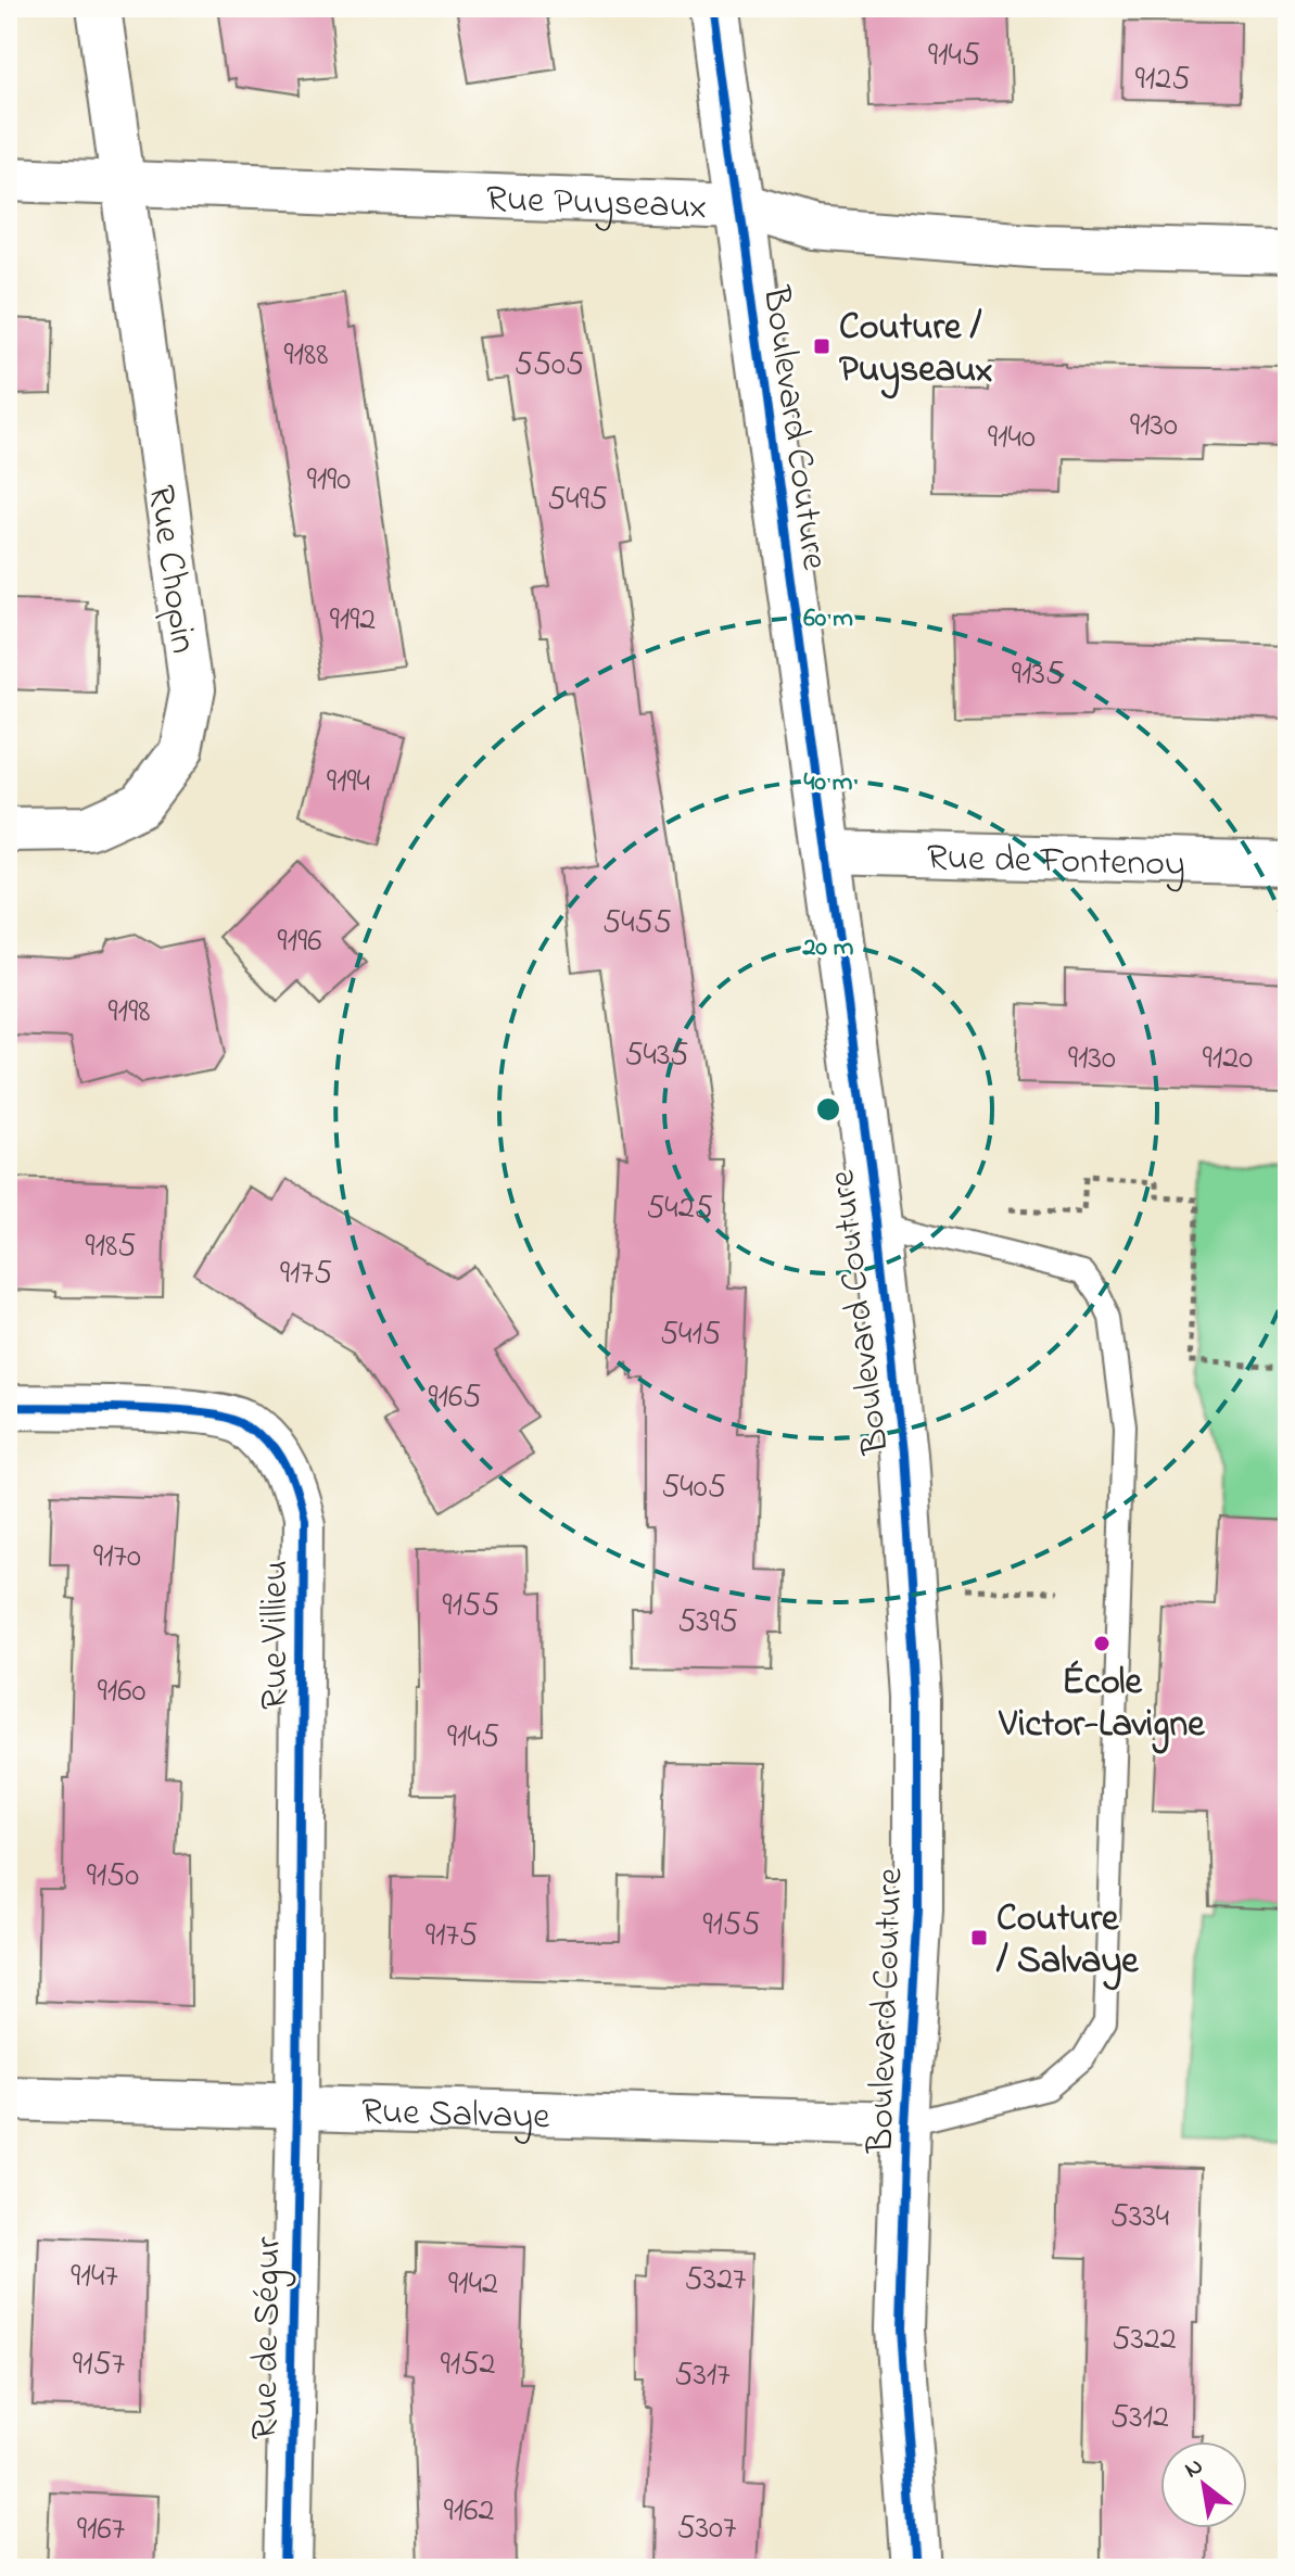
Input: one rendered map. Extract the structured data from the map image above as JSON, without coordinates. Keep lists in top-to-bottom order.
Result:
{
  "streets": {
    "street": [
      "Rue Puyseaux",
      "Boulevard Couture",
      "Rue Chopin",
      "Rue de Fontenoy",
      "Rue Villieu",
      "Rue Salvaye",
      "Rue de Ségur"
    ]
  },
  "crossings": [
    ["Rue Puyseaux", "Boulevard Couture"],
    ["Rue Puyseaux", "Rue Chopin"],
    ["Boulevard Couture", "Rue de Fontenoy"],
    ["Boulevard Couture", "Rue Salvaye"],
    ["Rue Villieu", "Rue Salvaye"],
    ["Rue Villieu", "Rue de Ségur"],
    ["Rue Salvaye", "Rue de Ségur"]
  ],
  "places": {
    "transit": ["Couture / Puyseaux", "Couture / Salvaye"],
    "other": ["École Victor-Lavigne"]
  },
  "house_numbers": [
    "9145",
    "9125",
    "9188",
    "5505",
    "9130",
    "9140",
    "9190",
    "5495",
    "9192",
    "9135",
    "9194",
    "5455",
    "9196",
    "9198",
    "5435",
    "9130",
    "9120",
    "5425",
    "9185",
    "9175",
    "5415",
    "9165",
    "5405",
    "9170",
    "9155",
    "5395",
    "9160",
    "9145",
    "9150",
    "9155",
    "9175",
    "5334",
    "9147",
    "5327",
    "9142",
    "5322",
    "9157",
    "9152",
    "5317",
    "5312",
    "9162",
    "5307",
    "9167"
  ],
  "north": "top left",
  "rings": ["60 m", "40 m", "20 m"]
}
